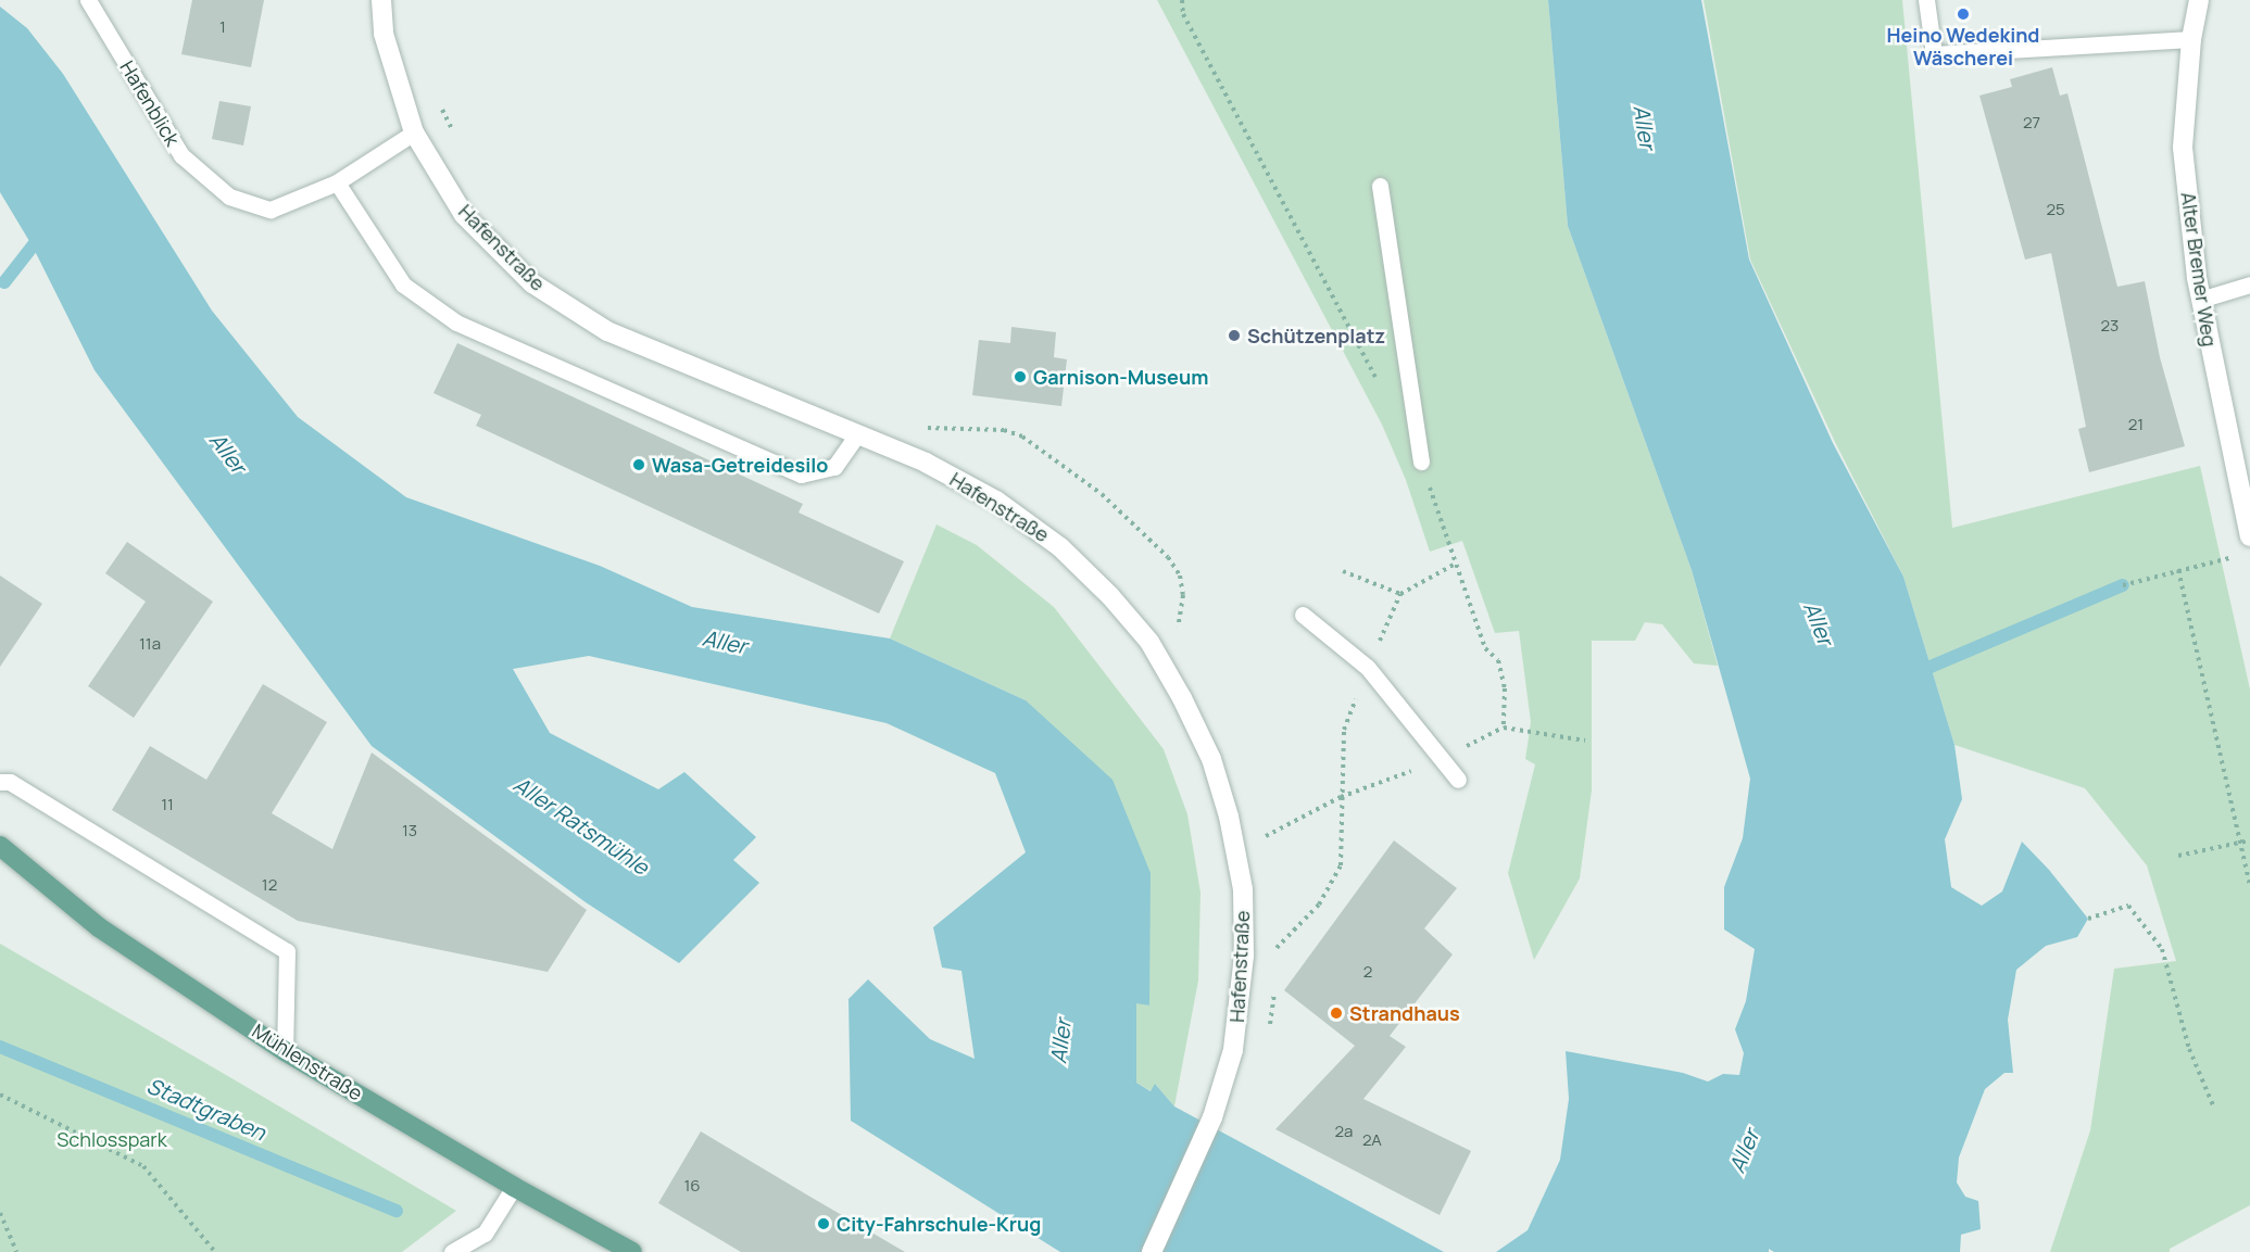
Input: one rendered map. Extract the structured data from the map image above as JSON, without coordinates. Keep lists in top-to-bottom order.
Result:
{
  "streets": {
    "main road": ["Mühlenstraße"],
    "street": ["Hafenstraße", "Alter Bremer Weg"],
    "lane": ["Hafenblick"]
  },
  "crossings": [
    ["Hafenblick", "Hafenstraße"]
  ],
  "water": ["Aller", "Aller Ratsmühle", "Stadtgraben"],
  "parks": ["Schlosspark"],
  "places": [
    "Heino Wedekind Wäscherei",
    "Schützenplatz",
    "Garnison-Museum",
    "Wasa-Getreidesilo",
    "Strandhaus",
    "City-Fahrschule-Krug"
  ],
  "house_numbers": [
    "1",
    "27",
    "25",
    "23",
    "21",
    "11a",
    "11",
    "13",
    "12",
    "2",
    "2a",
    "2A",
    "16"
  ]
}
